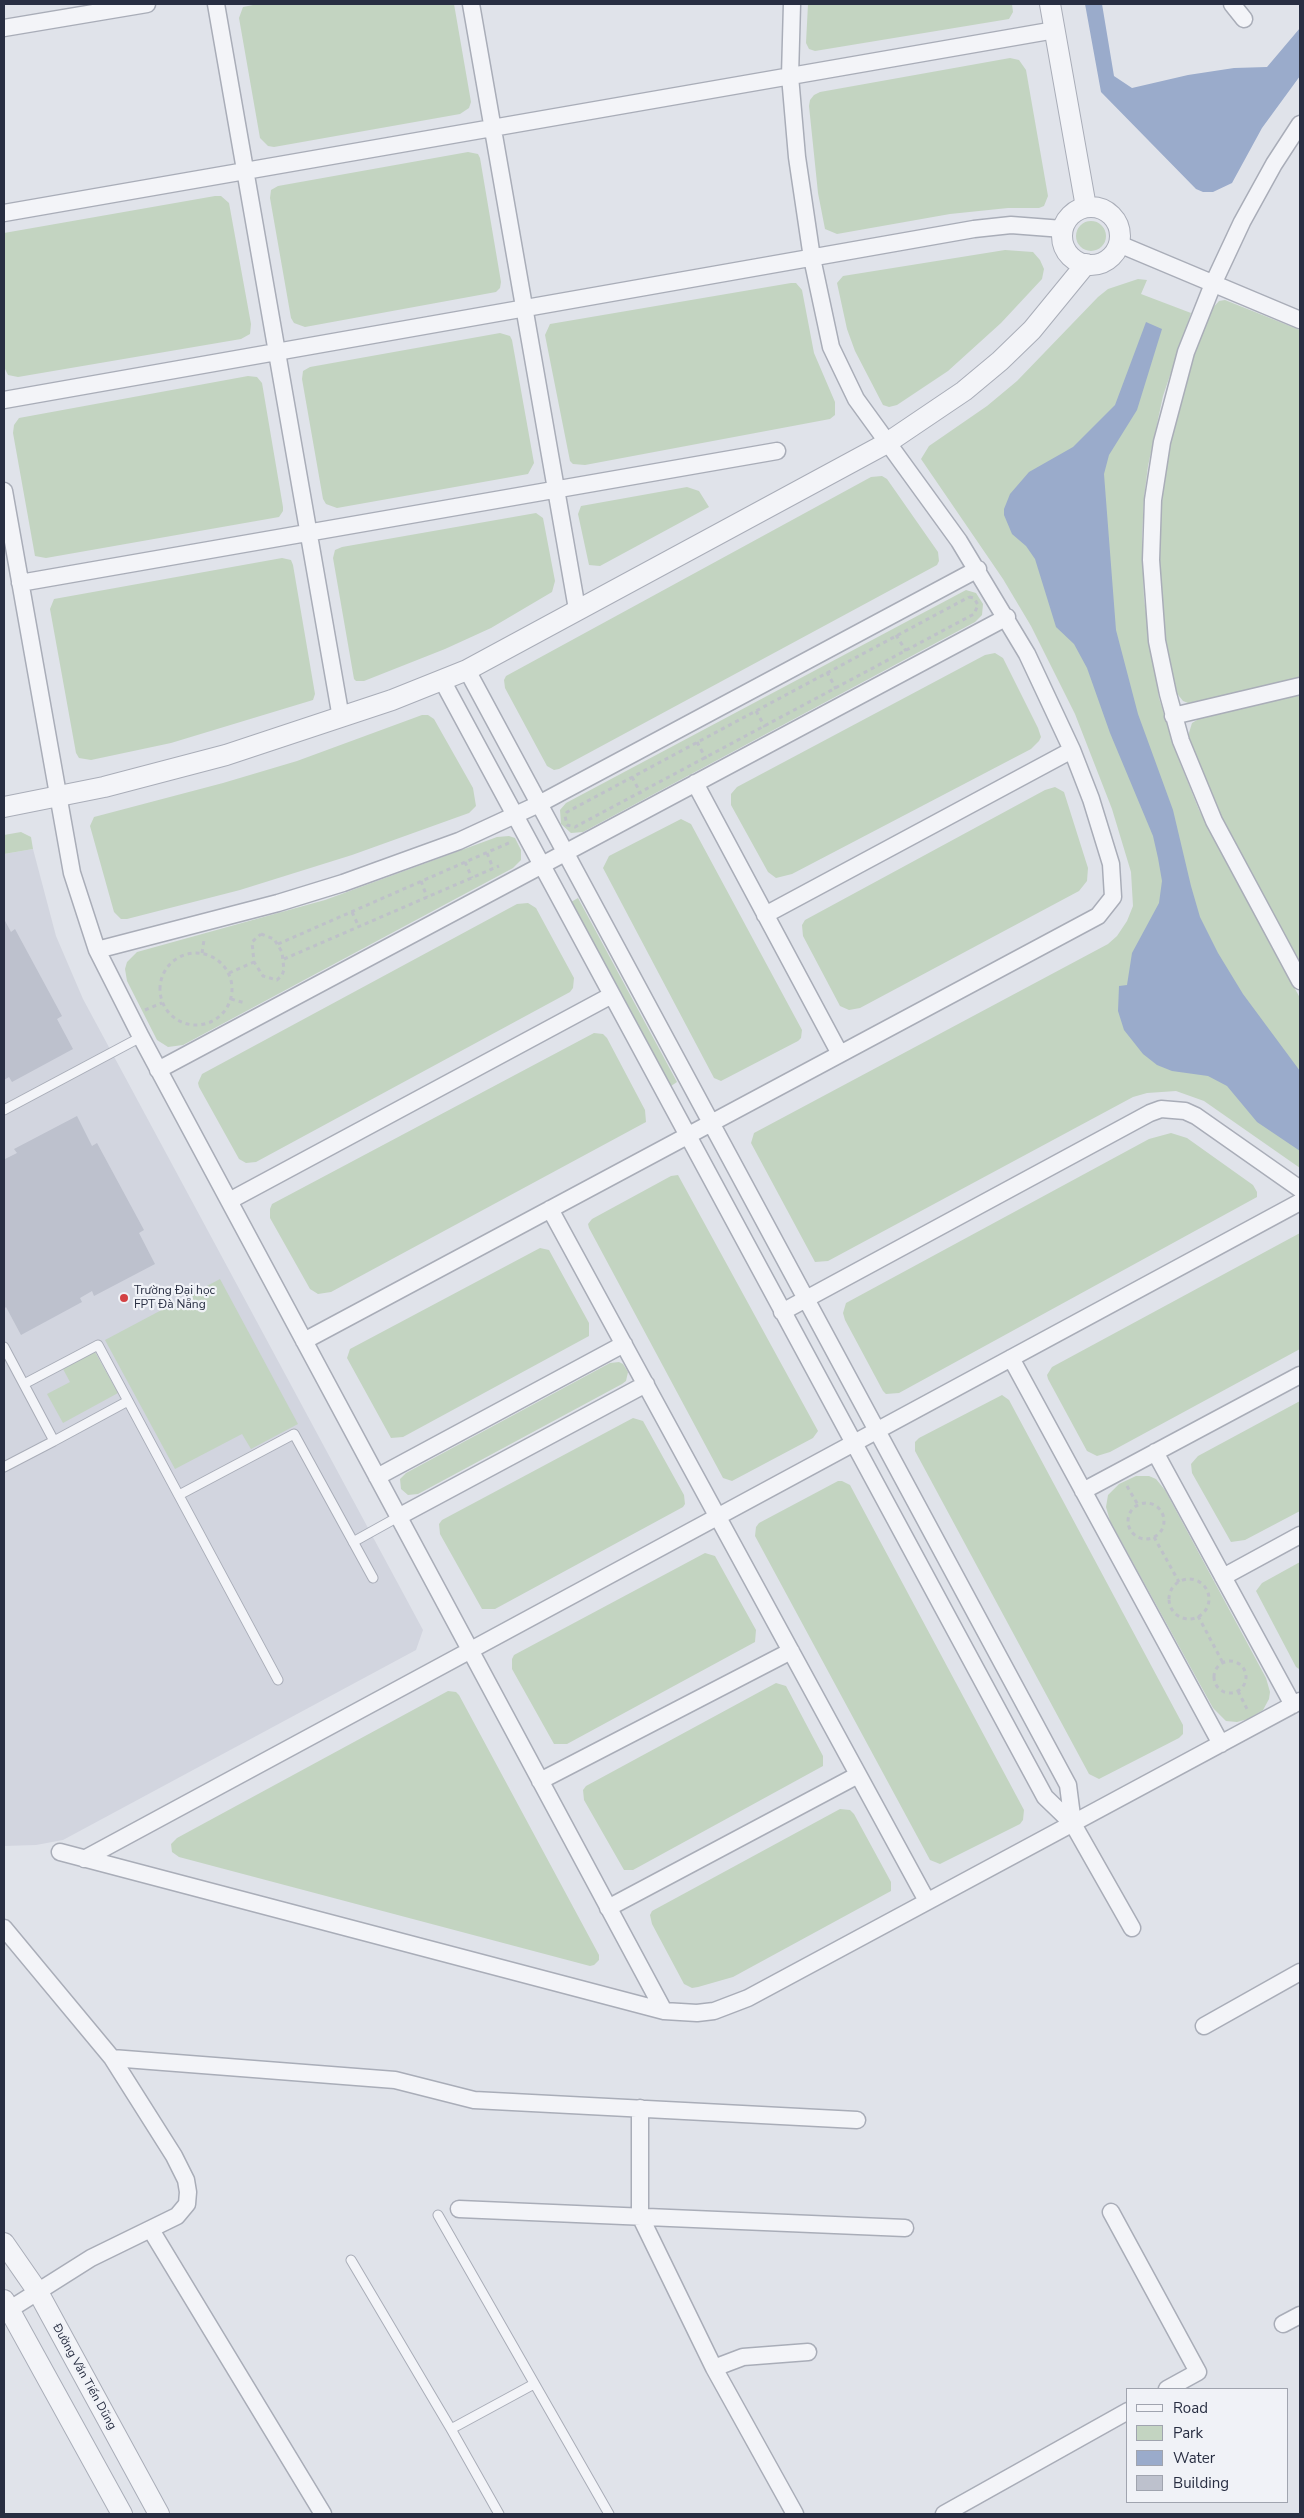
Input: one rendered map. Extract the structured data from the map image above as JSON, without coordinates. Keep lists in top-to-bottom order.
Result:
{
  "streets": {
    "street": ["Đường Văn Tiến Dũng"]
  },
  "places": ["Trường Đại học FPT Đà Nẵng"],
  "legend": [
    "Road",
    "Park",
    "Water",
    "Building"
  ]
}
